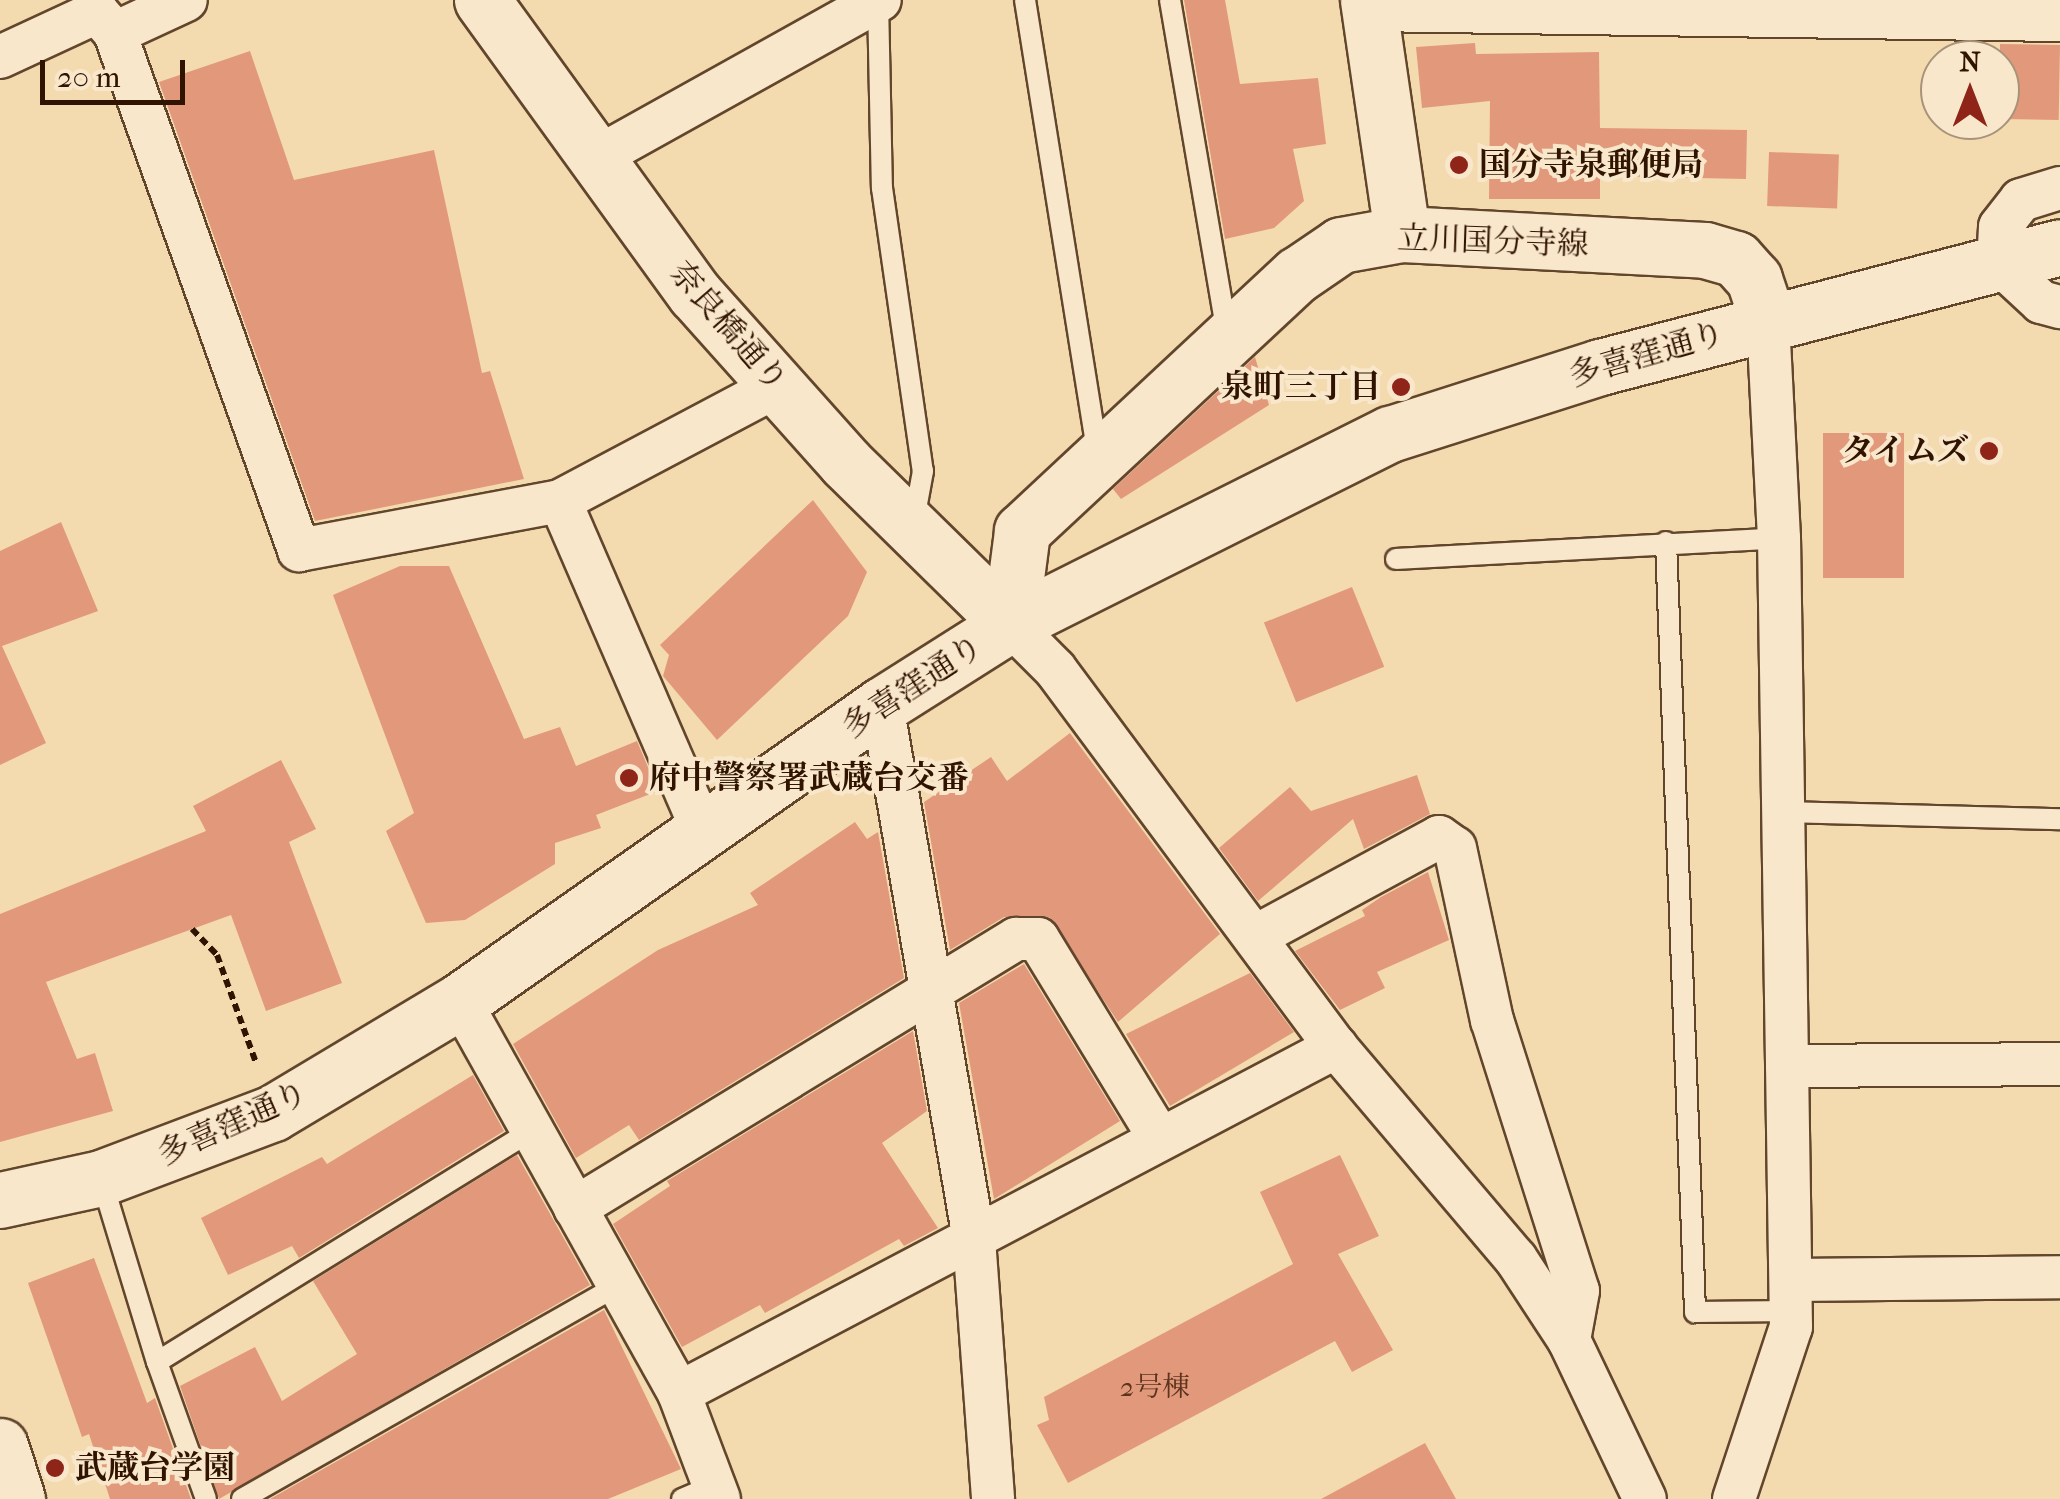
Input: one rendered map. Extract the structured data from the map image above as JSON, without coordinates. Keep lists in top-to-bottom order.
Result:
{
  "streets": {
    "main road": ["立川国分寺線", "奈良橋通り", "多喜窪通り"]
  },
  "crossings": [
    ["立川国分寺線", "奈良橋通り"],
    ["立川国分寺線", "多喜窪通り"],
    ["奈良橋通り", "多喜窪通り"]
  ],
  "places": [
    "国分寺泉郵便局",
    "泉町三丁目",
    "タイムズ",
    "府中警察署武蔵台交番",
    "武蔵台学園"
  ],
  "house_numbers": ["2号棟"],
  "scale_bar": "20 m",
  "north": "top"
}
